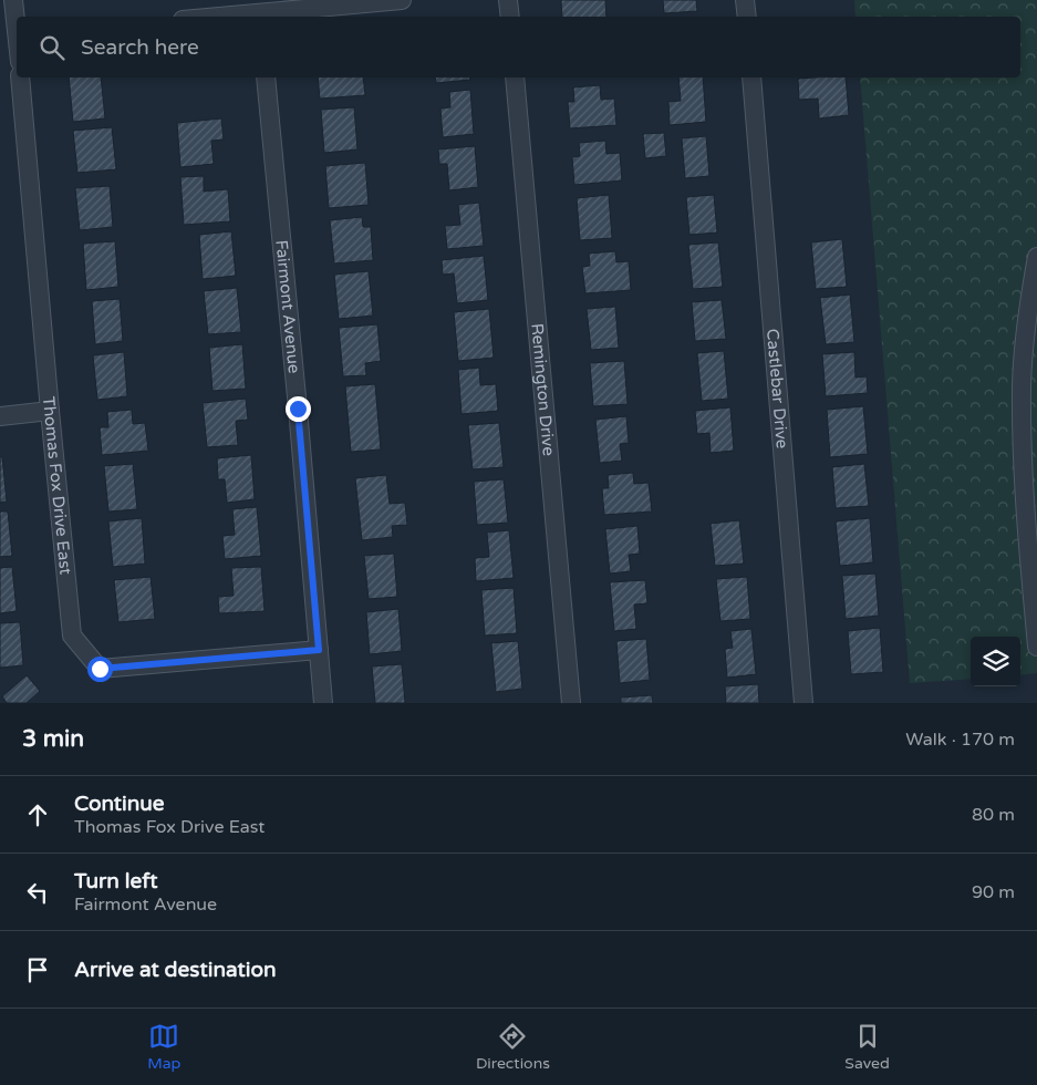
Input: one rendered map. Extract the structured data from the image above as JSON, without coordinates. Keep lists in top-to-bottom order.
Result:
{
  "streets": {
    "street": [
      "Fairmont Avenue",
      "Remington Drive",
      "Castlebar Drive",
      "Thomas Fox Drive East"
    ]
  },
  "crossings": [
    ["Fairmont Avenue", "Thomas Fox Drive East"]
  ],
  "page": {
    "search": "Search here",
    "heading": ["3 min", "Walk · 170 m"],
    "list": [
      ["Continue", "Thomas Fox Drive East", "80 m"],
      ["Turn left", "Fairmont Avenue", "90 m"],
      "Arrive at destination"
    ],
    "nav": ["Map", "Directions", "Saved"]
  }
}
